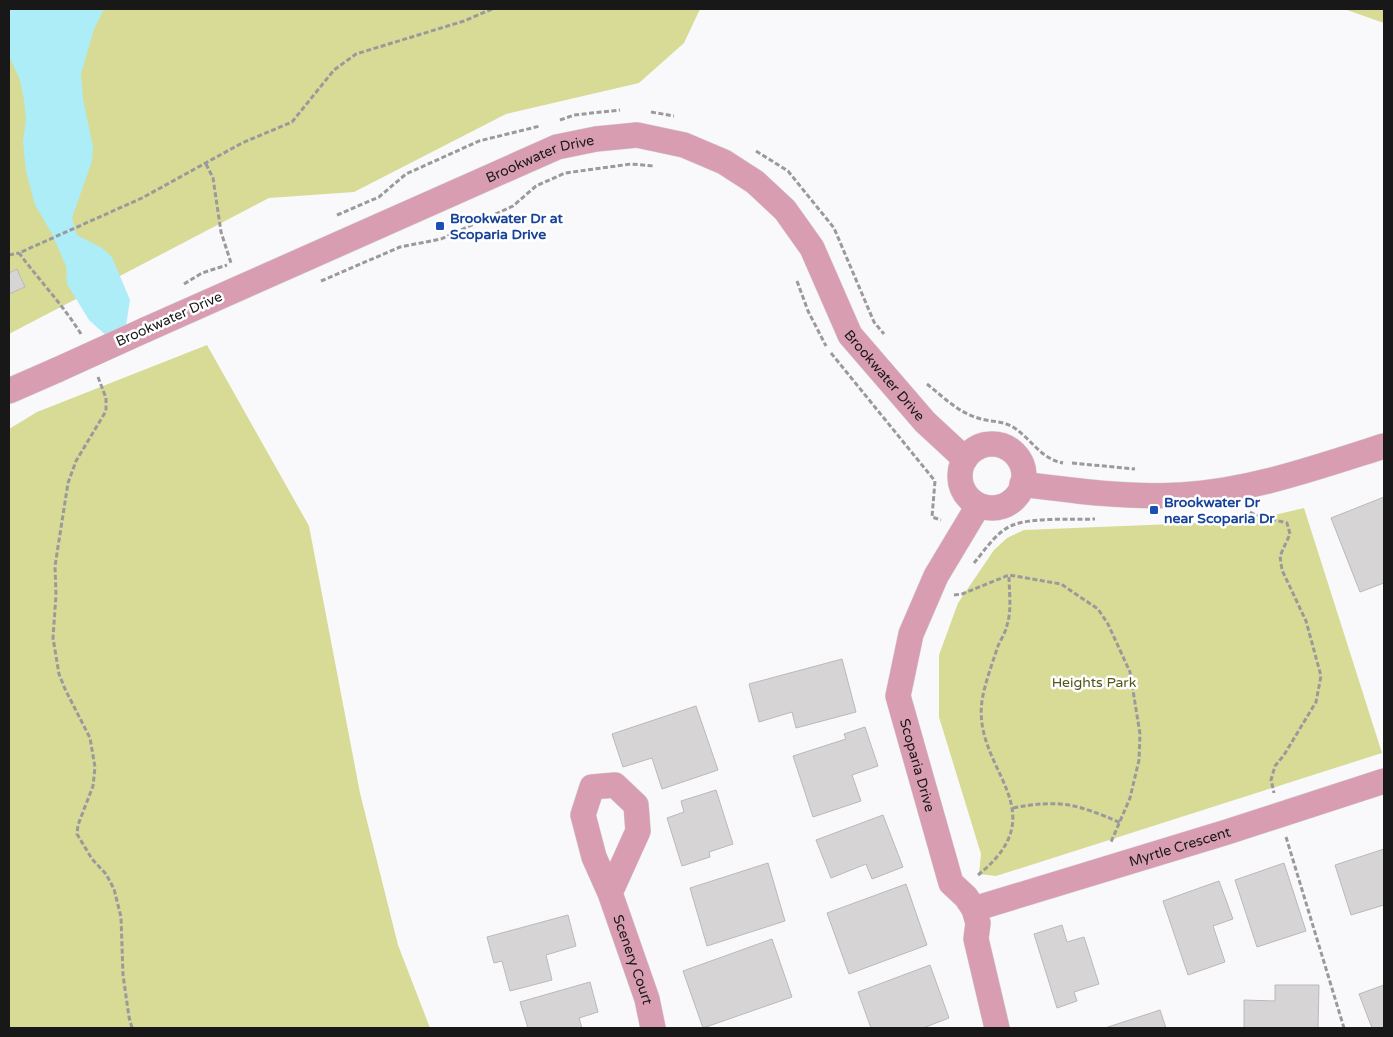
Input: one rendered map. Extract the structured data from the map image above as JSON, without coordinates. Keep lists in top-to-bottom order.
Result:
{
  "streets": {
    "street": [
      "Brookwater Drive",
      "Scoparia Drive",
      "Myrtle Crescent",
      "Scenery Court"
    ]
  },
  "crossings": [
    ["Brookwater Drive", "Scoparia Drive"],
    ["Scoparia Drive", "Myrtle Crescent"]
  ],
  "parks": ["Heights Park"],
  "places": {
    "transit": ["Brookwater Dr at Scoparia Drive", "Brookwater Dr near Scoparia Dr"]
  }
}
